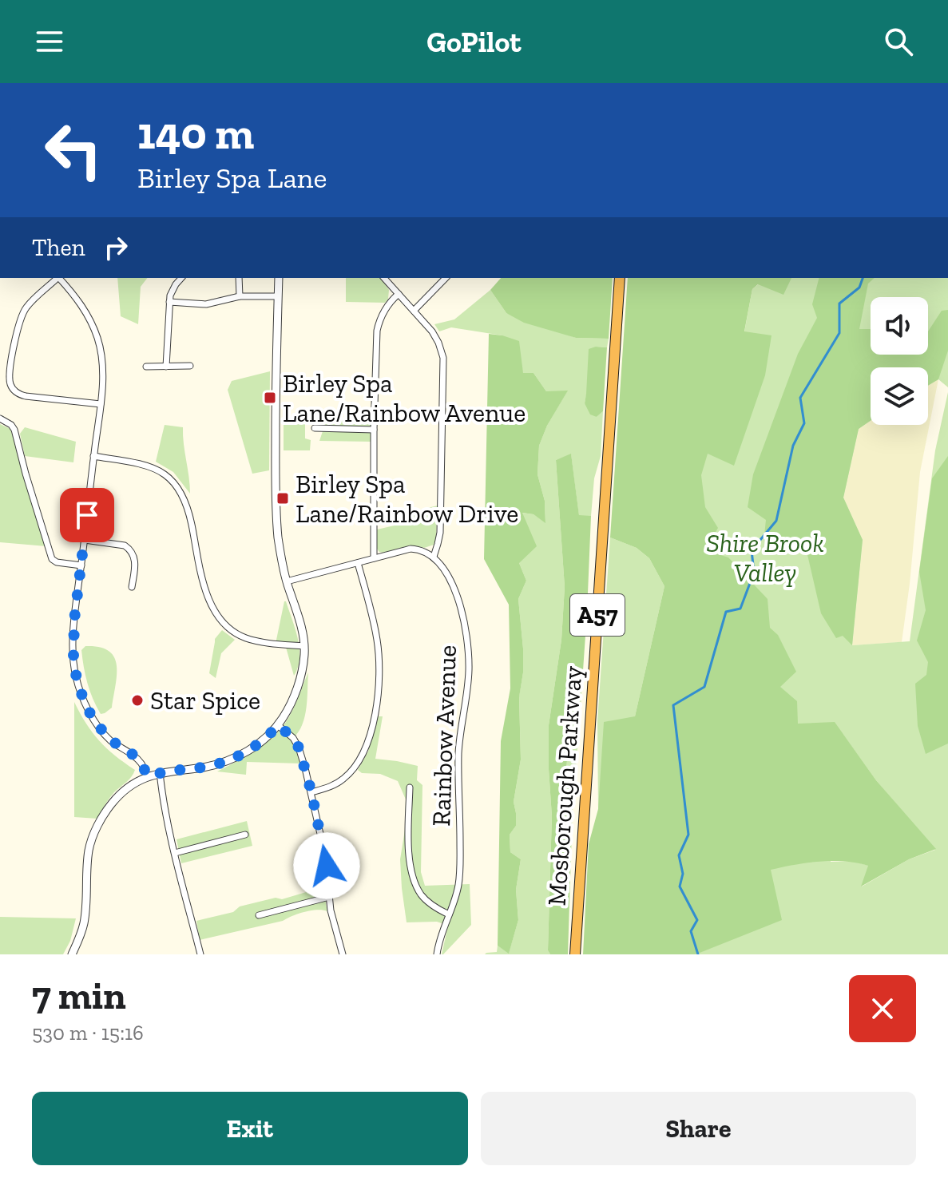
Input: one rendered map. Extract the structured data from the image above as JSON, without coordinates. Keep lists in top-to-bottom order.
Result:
{
  "streets": {
    "highway": ["A57", "Mosborough Parkway"],
    "street": ["Rainbow Avenue"]
  },
  "parks": ["Shire Brook Valley"],
  "places": {
    "transit": ["Birley Spa Lane/Rainbow Avenue", "Birley Spa Lane/Rainbow Drive"],
    "other": ["Star Spice"]
  },
  "page": {
    "header": "GoPilot",
    "turn": ["140 m", "Birley Spa Lane"],
    "then": "Then",
    "heading": ["7 min", "530 m · 15:16"],
    "buttons": ["Exit", "Share"]
  }
}
